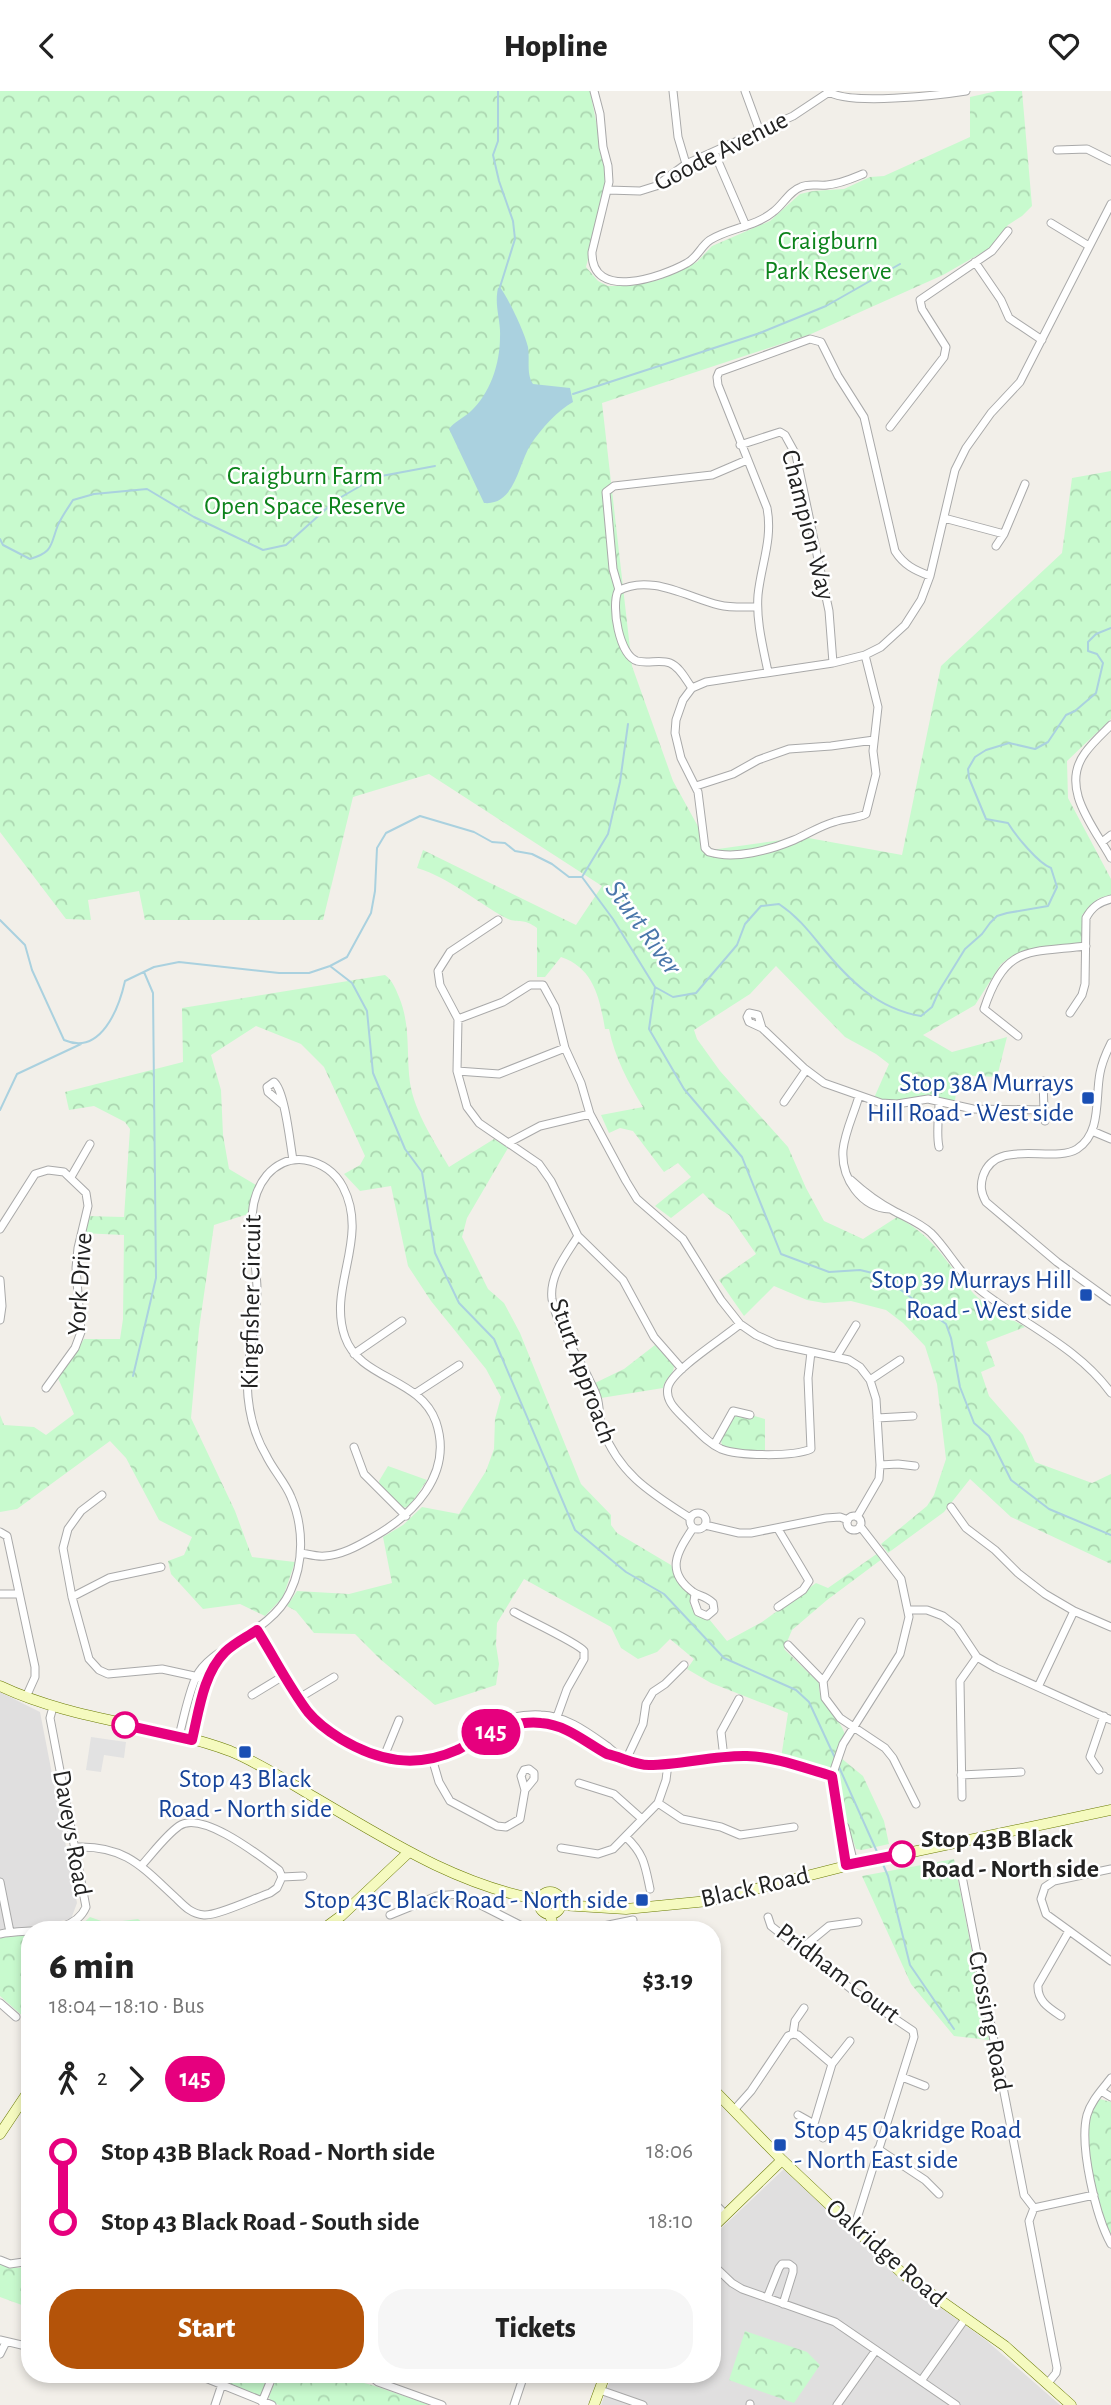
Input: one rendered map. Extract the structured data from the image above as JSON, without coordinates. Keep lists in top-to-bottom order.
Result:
{
  "streets": {
    "main road": ["Black Road", "Oakridge Road"],
    "street": [
      "Goode Avenue",
      "Champion Way",
      "York Drive",
      "Kingfisher Circuit",
      "Sturt Approach",
      "Daveys Road",
      "Pridham Court",
      "Crossing Road"
    ]
  },
  "crossings": [
    ["Pridham Court", "Oakridge Road"],
    ["Crossing Road", "Oakridge Road"]
  ],
  "water": ["Sturt River"],
  "parks": ["Craigburn Park Reserve", "Craigburn Farm Open Space Reserve"],
  "places": {
    "transit": [
      "Stop 38A Murrays Hill Road - West side",
      "Stop 39 Murrays Hill Road - West side",
      "Stop 43 Black Road - North side",
      "Stop 43C Black Road - North side",
      "Stop 45 Oakridge Road - North East side"
    ],
    "other": ["Stop 43B Black Road - North side"]
  },
  "lines": ["bus line 145"],
  "page": {
    "header": "Hopline",
    "on_map": "145",
    "heading": ["6 min", "18:04 – 18:10 · Bus", "$3.19"],
    "legs": ["2", "145"],
    "list": [
      {
        "name": "Stop 43B Black Road - North side",
        "value": "18:06"
      },
      {
        "name": "Stop 43 Black Road - South side",
        "value": "18:10"
      }
    ],
    "buttons": ["Start", "Tickets"]
  }
}
